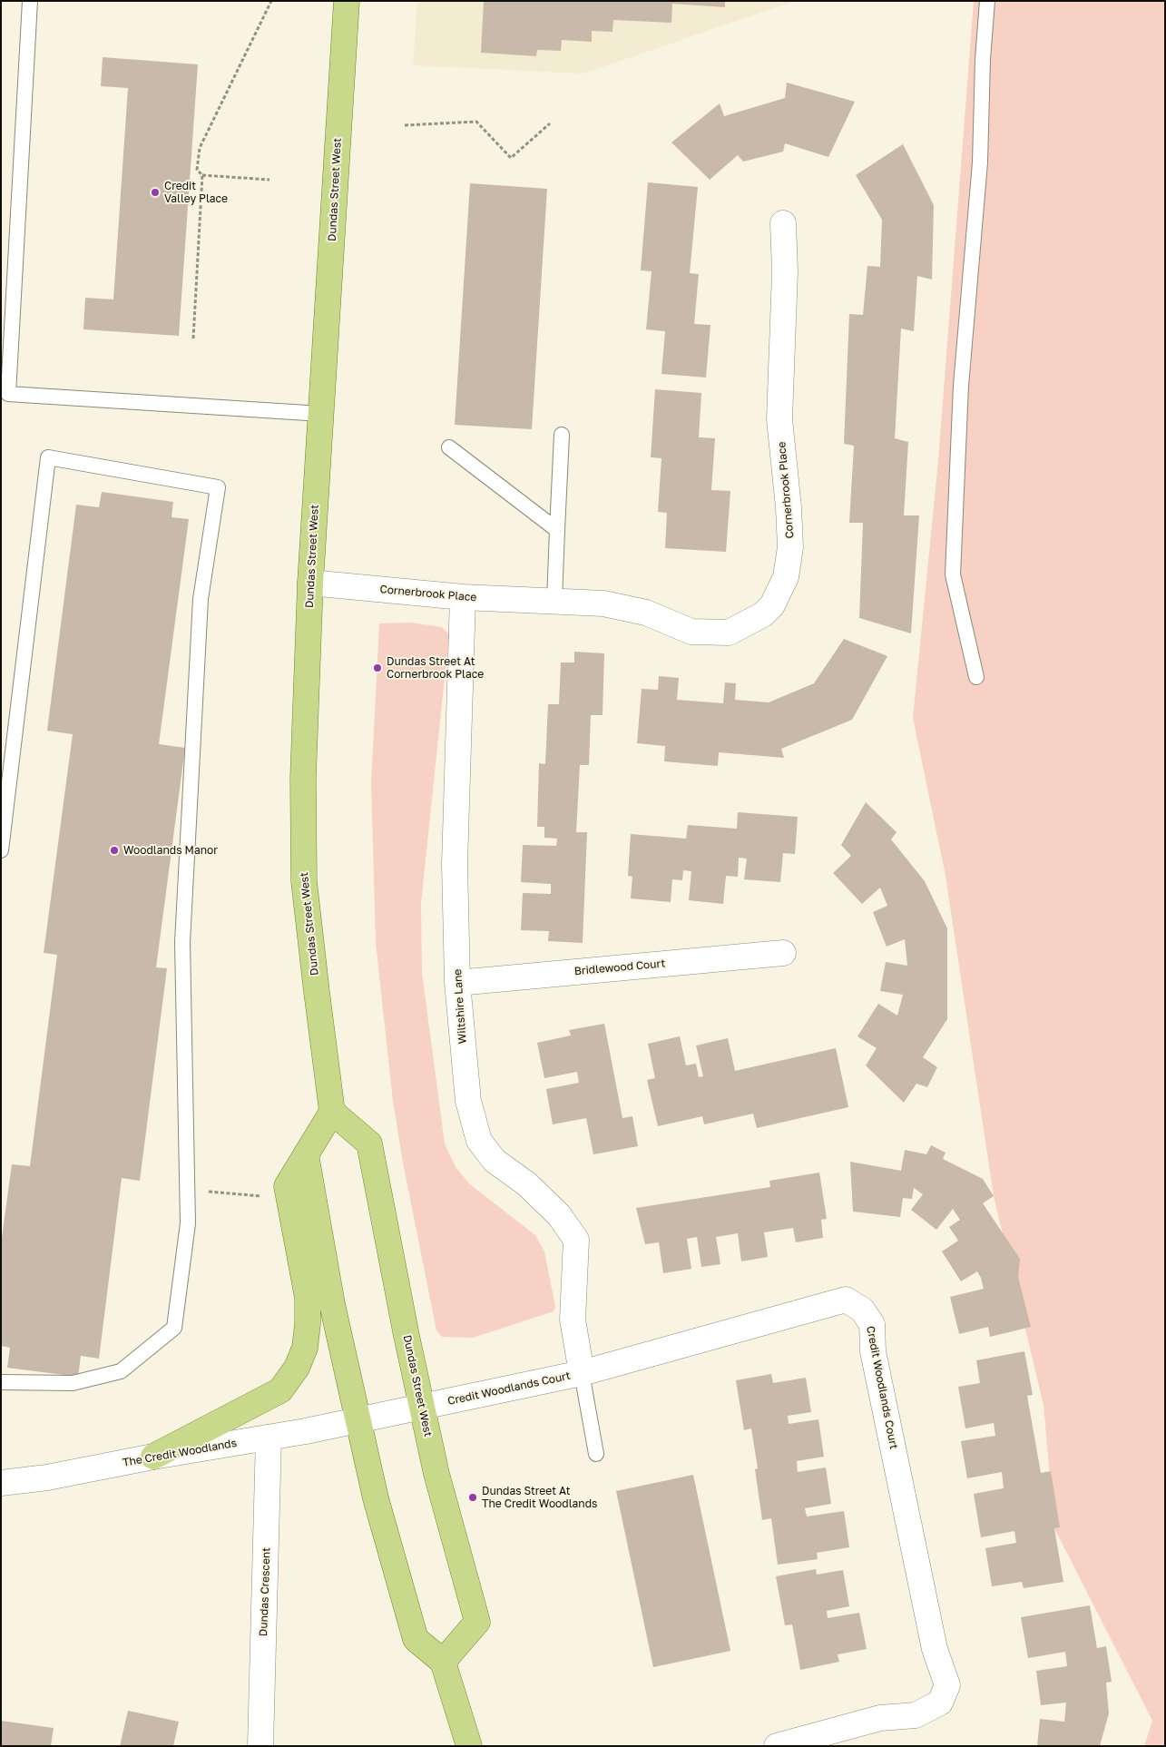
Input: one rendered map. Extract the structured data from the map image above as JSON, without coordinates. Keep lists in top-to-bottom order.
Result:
{
  "streets": {
    "main road": ["Dundas Street West"],
    "street": [
      "Cornerbrook Place",
      "Bridlewood Court",
      "Wiltshire Lane",
      "Credit Woodlands Court",
      "The Credit Woodlands",
      "Dundas Crescent"
    ]
  },
  "crossings": [
    ["Dundas Street West", "Cornerbrook Place"],
    ["Dundas Street West", "Credit Woodlands Court"],
    ["Cornerbrook Place", "Wiltshire Lane"],
    ["Bridlewood Court", "Wiltshire Lane"],
    ["Wiltshire Lane", "Credit Woodlands Court"],
    ["Credit Woodlands Court", "The Credit Woodlands"],
    ["The Credit Woodlands", "Dundas Crescent"]
  ],
  "places": [
    "Credit Valley Place",
    "Dundas Street At Cornerbrook Place",
    "Woodlands Manor",
    "Dundas Street At The Credit Woodlands"
  ]
}
